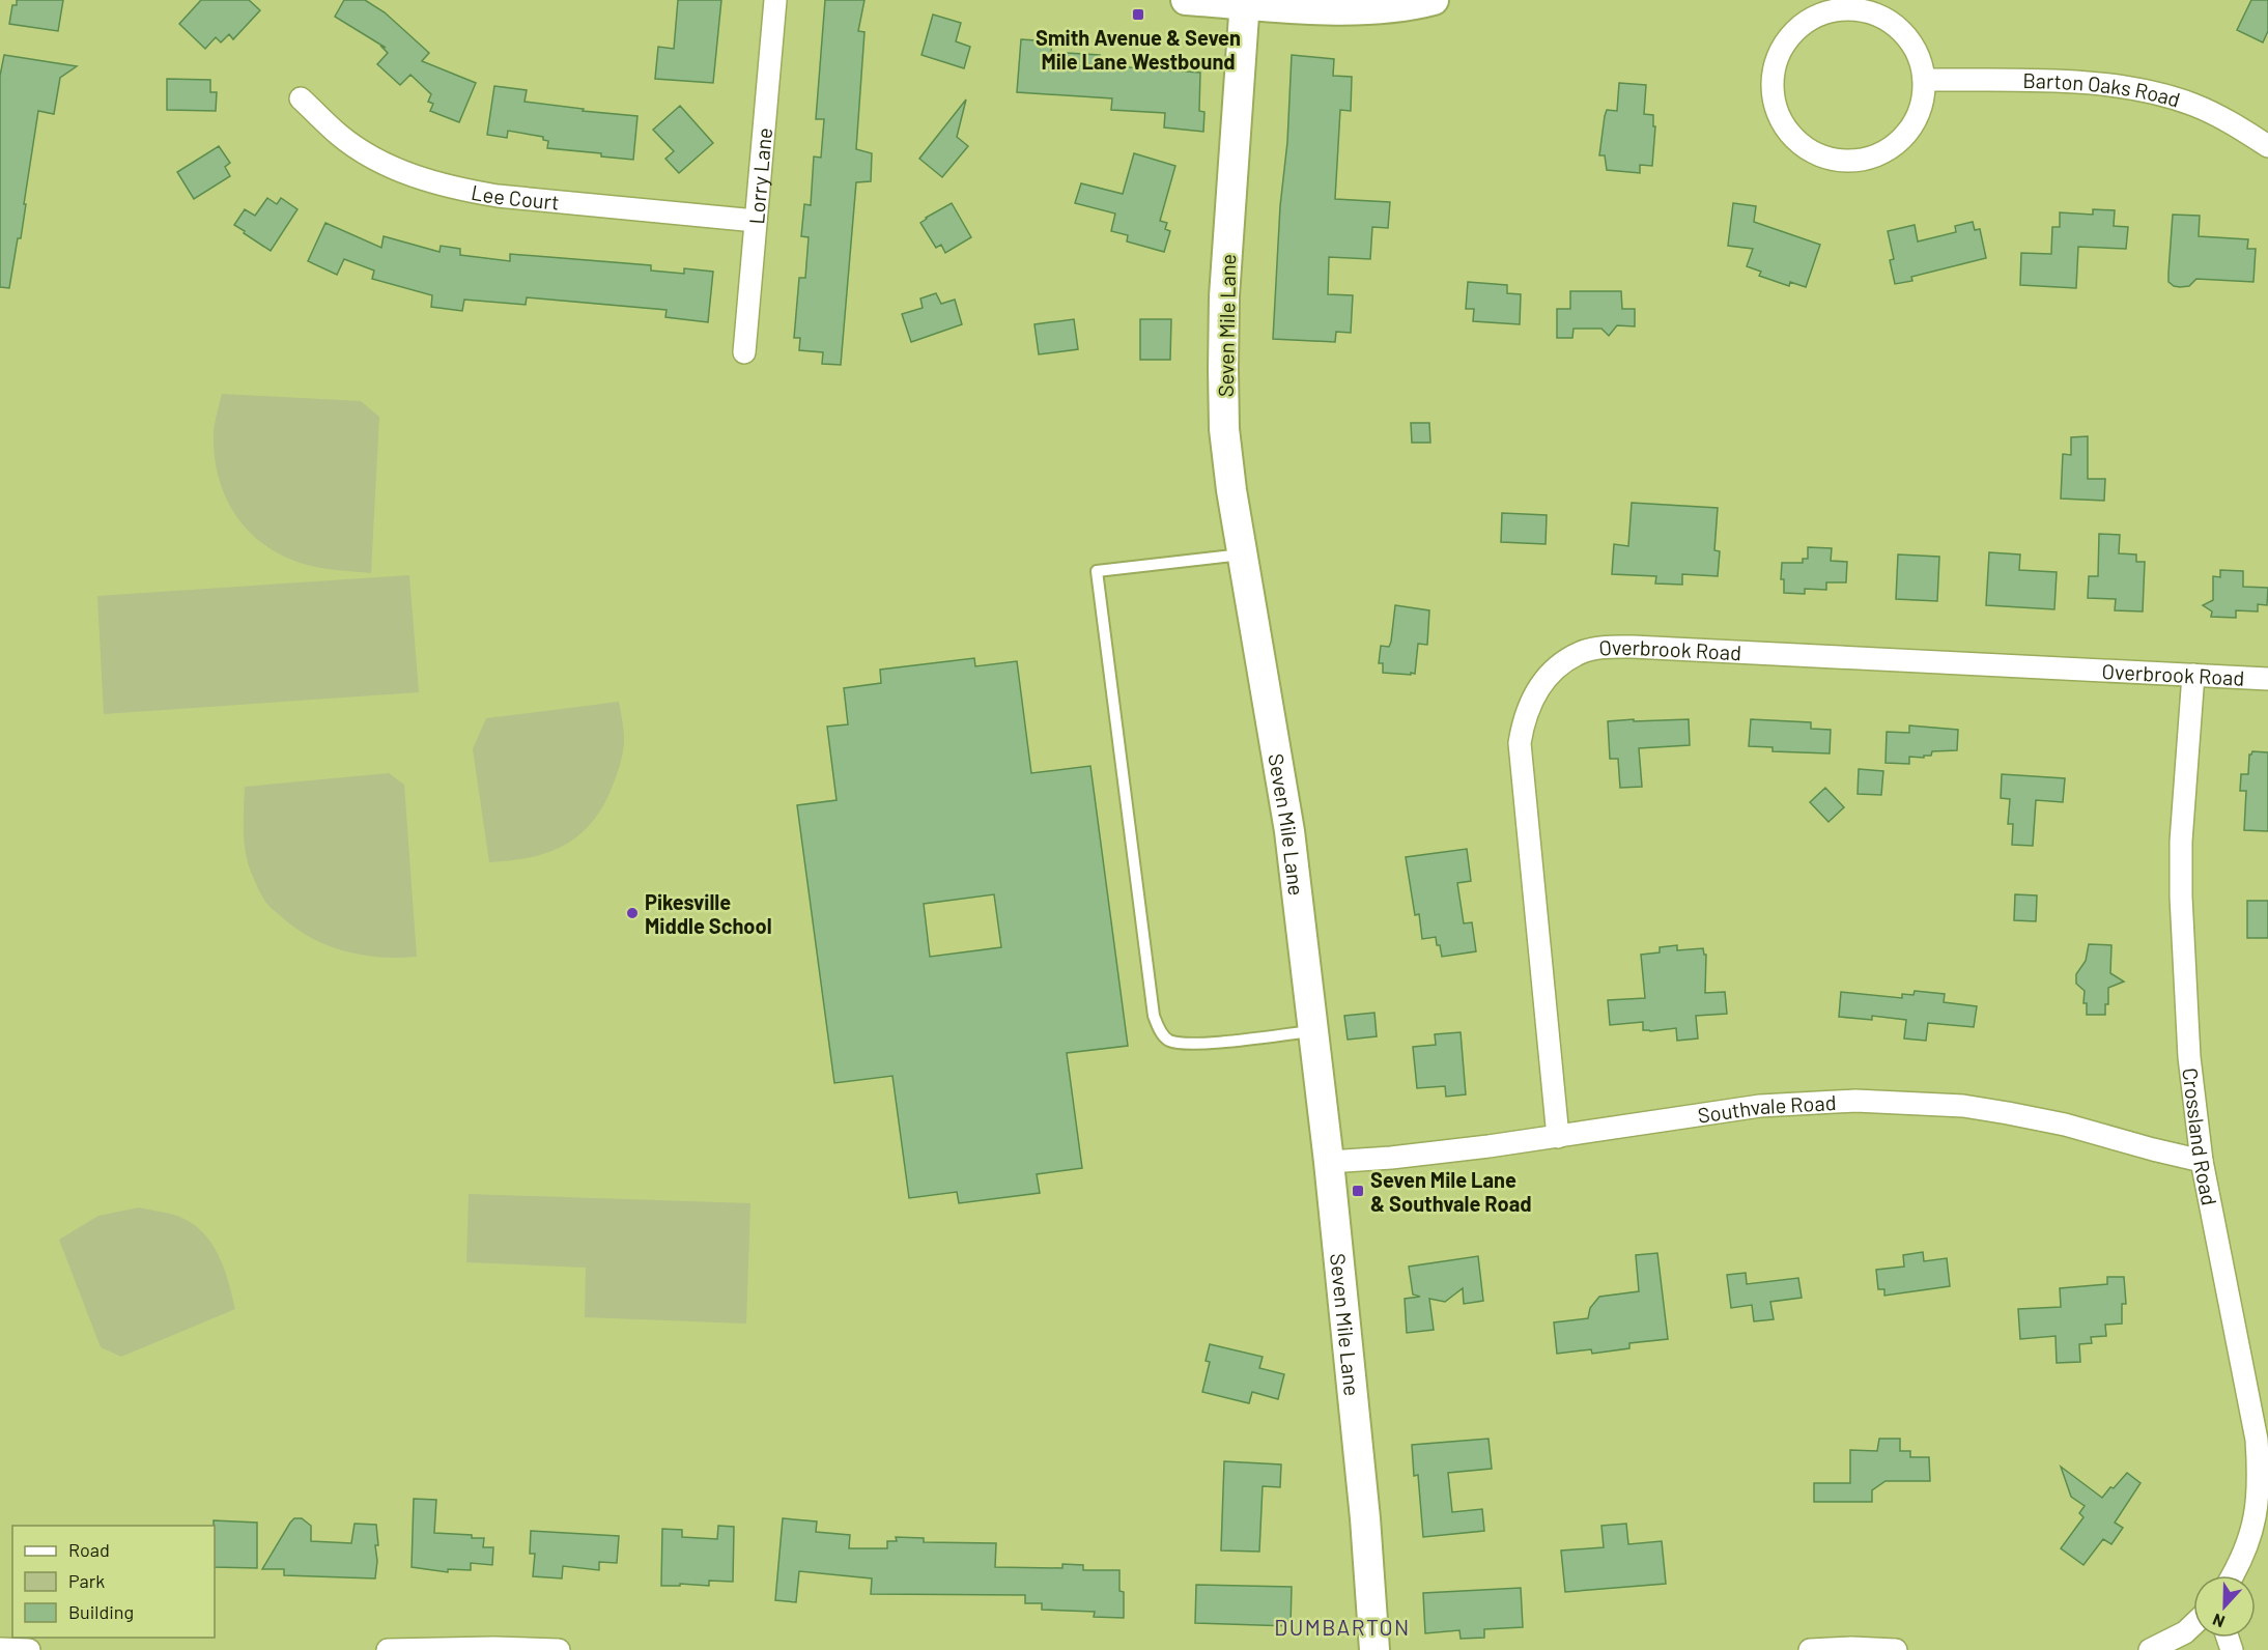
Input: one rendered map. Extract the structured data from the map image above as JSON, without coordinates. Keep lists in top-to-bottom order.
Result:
{
  "streets": {
    "street": [
      "Barton Oaks Road",
      "Lorry Lane",
      "Lee Court",
      "Seven Mile Lane",
      "Overbrook Road",
      "Southvale Road",
      "Crossland Road"
    ]
  },
  "crossings": [
    ["Lorry Lane", "Lee Court"],
    ["Seven Mile Lane", "Southvale Road"],
    ["Overbrook Road", "Southvale Road"],
    ["Overbrook Road", "Crossland Road"],
    ["Southvale Road", "Crossland Road"]
  ],
  "districts": ["DUMBARTON"],
  "places": {
    "transit": ["Smith Avenue & Seven Mile Lane Westbound", "Seven Mile Lane & Southvale Road"],
    "other": ["Pikesville Middle School"]
  },
  "legend": ["Road", "Park", "Building"],
  "north": "bottom"
}
